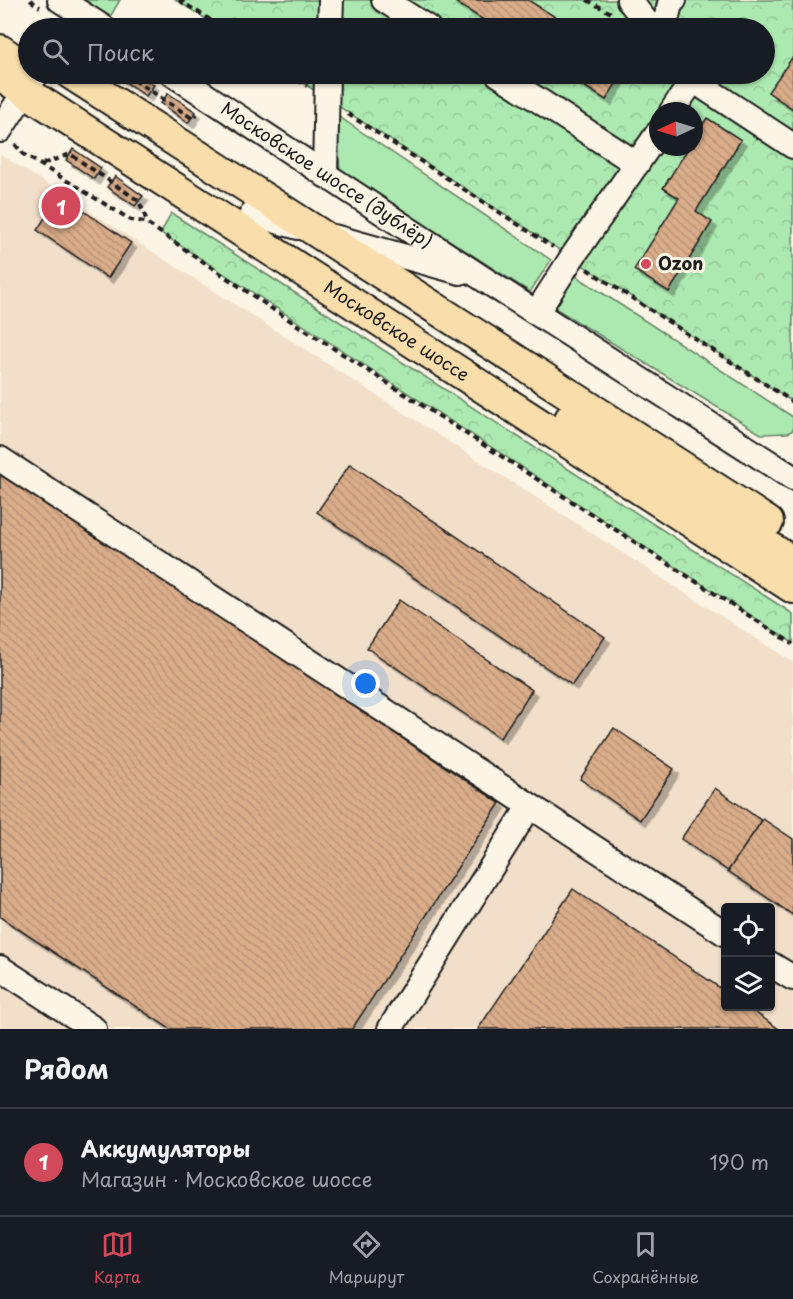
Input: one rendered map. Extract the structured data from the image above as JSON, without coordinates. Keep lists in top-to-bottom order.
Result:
{
  "streets": {
    "main road": ["Московское шоссе"],
    "street": ["Московское шоссе (дублёр)"]
  },
  "crossings": [
    ["Московское шоссе (дублёр)", "Московское шоссе"]
  ],
  "places": ["Ozon"],
  "north": "left",
  "page": {
    "search": "Поиск",
    "pins": "1",
    "heading": "Рядом",
    "list": [
      {
        "mark": "1",
        "name": "Аккумуляторы",
        "note": "Магазин · Московское шоссе",
        "value": "190 m"
      }
    ],
    "nav": ["Карта", "Маршрут", "Сохранённые"]
  }
}
